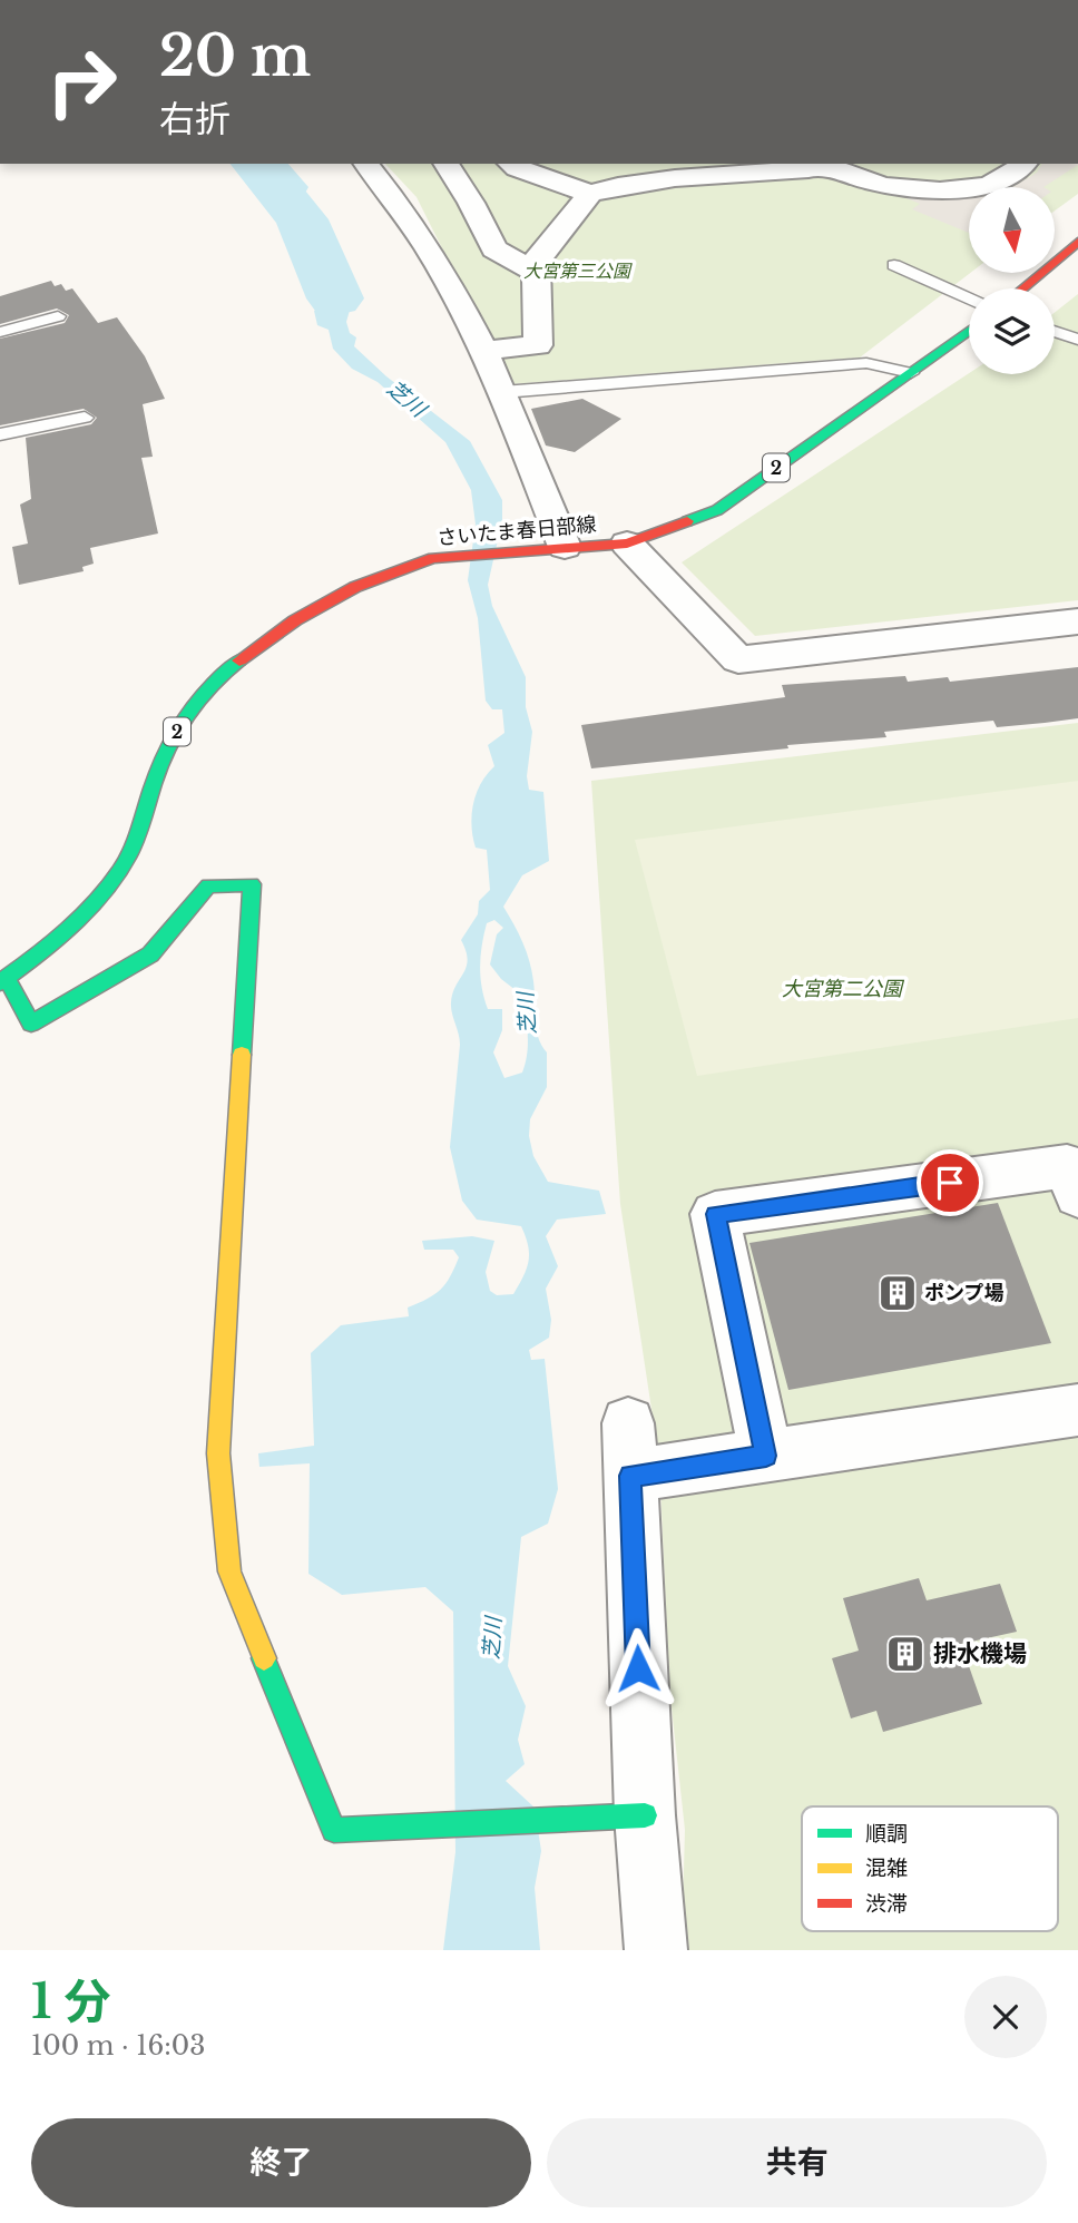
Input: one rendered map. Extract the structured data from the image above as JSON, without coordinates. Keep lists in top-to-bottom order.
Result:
{
  "streets": {
    "main road": ["2", "さいたま春日部線"]
  },
  "water": ["芝川"],
  "parks": ["大宮第三公園", "大宮第二公園"],
  "places": {
    "building": ["ポンプ場", "排水機場"]
  },
  "legend": ["順調", "混雑", "渋滞"],
  "north": "bottom",
  "page": {
    "turn": ["20 m", "右折"],
    "heading": ["1 分", "100 m · 16:03"],
    "buttons": ["終了", "共有"]
  }
}
